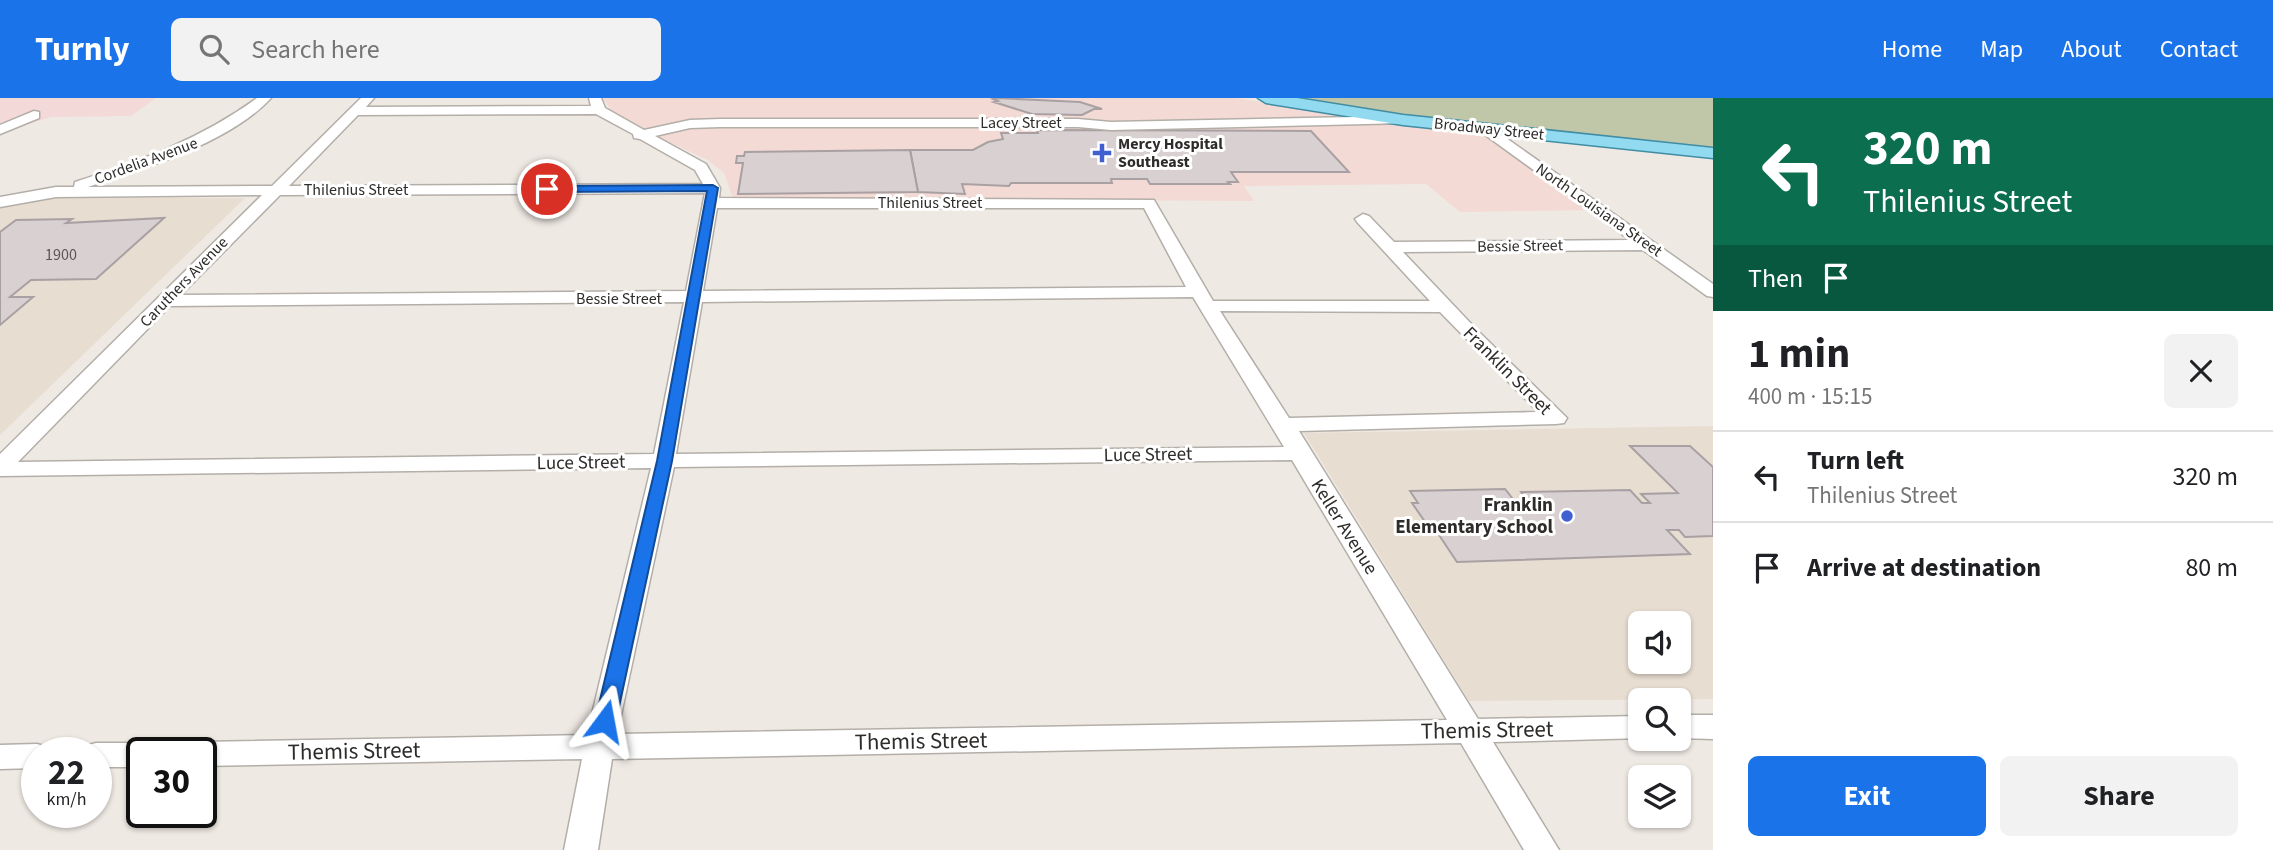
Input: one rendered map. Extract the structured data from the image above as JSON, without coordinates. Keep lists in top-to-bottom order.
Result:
{
  "streets": {
    "main road": ["Broadway Street"],
    "street": [
      "Lacey Street",
      "Cordelia Avenue",
      "Thilenius Street",
      "North Louisiana Street",
      "Bessie Street",
      "Caruthers Avenue",
      "Franklin Street",
      "Luce Street",
      "Keller Avenue",
      "Themis Street"
    ]
  },
  "crossings": [
    ["Lacey Street", "Broadway Street"],
    ["Broadway Street", "North Louisiana Street"],
    ["Cordelia Avenue", "Thilenius Street"],
    ["Thilenius Street", "Caruthers Avenue"],
    ["Thilenius Street", "Keller Avenue"],
    ["North Louisiana Street", "Bessie Street"],
    ["Bessie Street", "Caruthers Avenue"],
    ["Bessie Street", "Franklin Street"],
    ["Bessie Street", "Keller Avenue"],
    ["Caruthers Avenue", "Luce Street"],
    ["Franklin Street", "Luce Street"],
    ["Franklin Street", "Keller Avenue"],
    ["Luce Street", "Keller Avenue"],
    ["Keller Avenue", "Themis Street"]
  ],
  "places": {
    "health": ["Mercy Hospital Southeast"],
    "other": ["Franklin Elementary School"]
  },
  "house_numbers": ["1900"],
  "page": {
    "header": "Turnly",
    "search": "Search here",
    "nav": [
      "Home",
      "Map",
      "About",
      "Contact"
    ],
    "turn": ["320 m", "Thilenius Street"],
    "then": "Then",
    "heading": ["1 min", "400 m · 15:15"],
    "list": [
      {
        "name": "Turn left",
        "note": "Thilenius Street",
        "value": "320 m"
      },
      {
        "name": "Arrive at destination",
        "value": "80 m"
      }
    ],
    "speed": "22 km/h",
    "limit": "30",
    "buttons": ["Exit", "Share"]
  }
}
